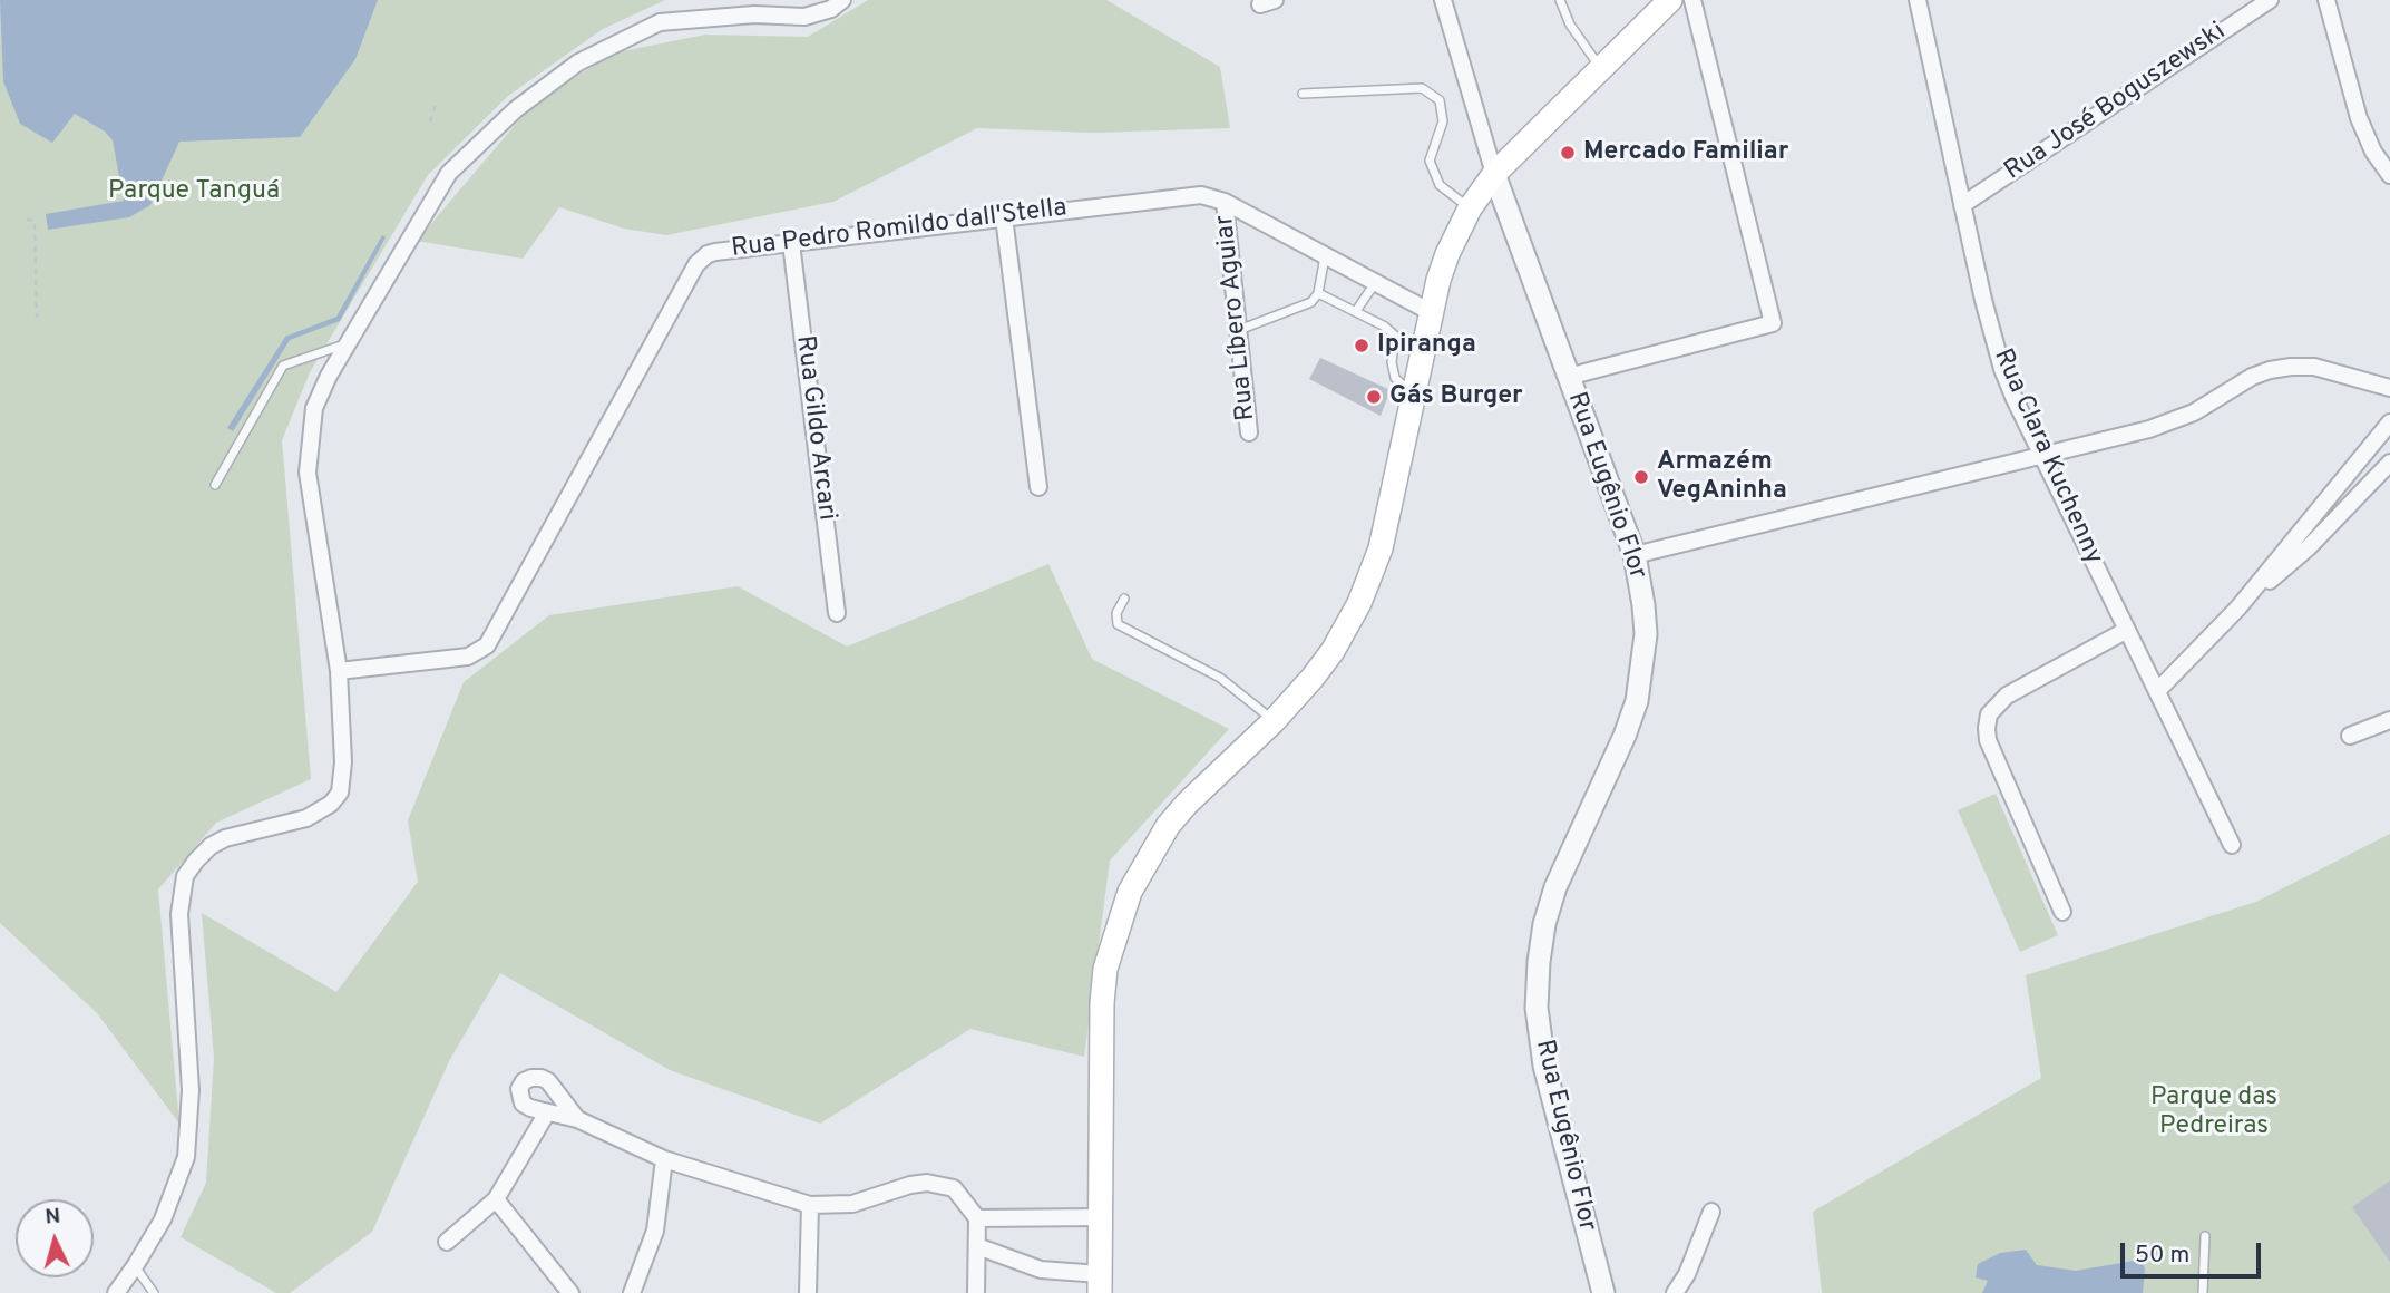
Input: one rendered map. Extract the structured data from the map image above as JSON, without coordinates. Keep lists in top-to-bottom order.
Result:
{
  "streets": {
    "street": [
      "Rua José Boguszewski",
      "Rua Pedro Romildo dall'Stella",
      "Rua Líbero Aguiar",
      "Rua Gildo Arcari",
      "Rua Clara Kuchenny",
      "Rua Eugênio Flor"
    ]
  },
  "crossings": [
    ["Rua José Boguszewski", "Rua Clara Kuchenny"],
    ["Rua Pedro Romildo dall'Stella", "Rua Líbero Aguiar"],
    ["Rua Pedro Romildo dall'Stella", "Rua Gildo Arcari"]
  ],
  "parks": ["Parque Tanguá", "Parque das Pedreiras"],
  "places": [
    "Mercado Familiar",
    "Ipiranga",
    "Gás Burger",
    "Armazém VegAninha"
  ],
  "scale_bar": "50 m",
  "north": "top"
}
